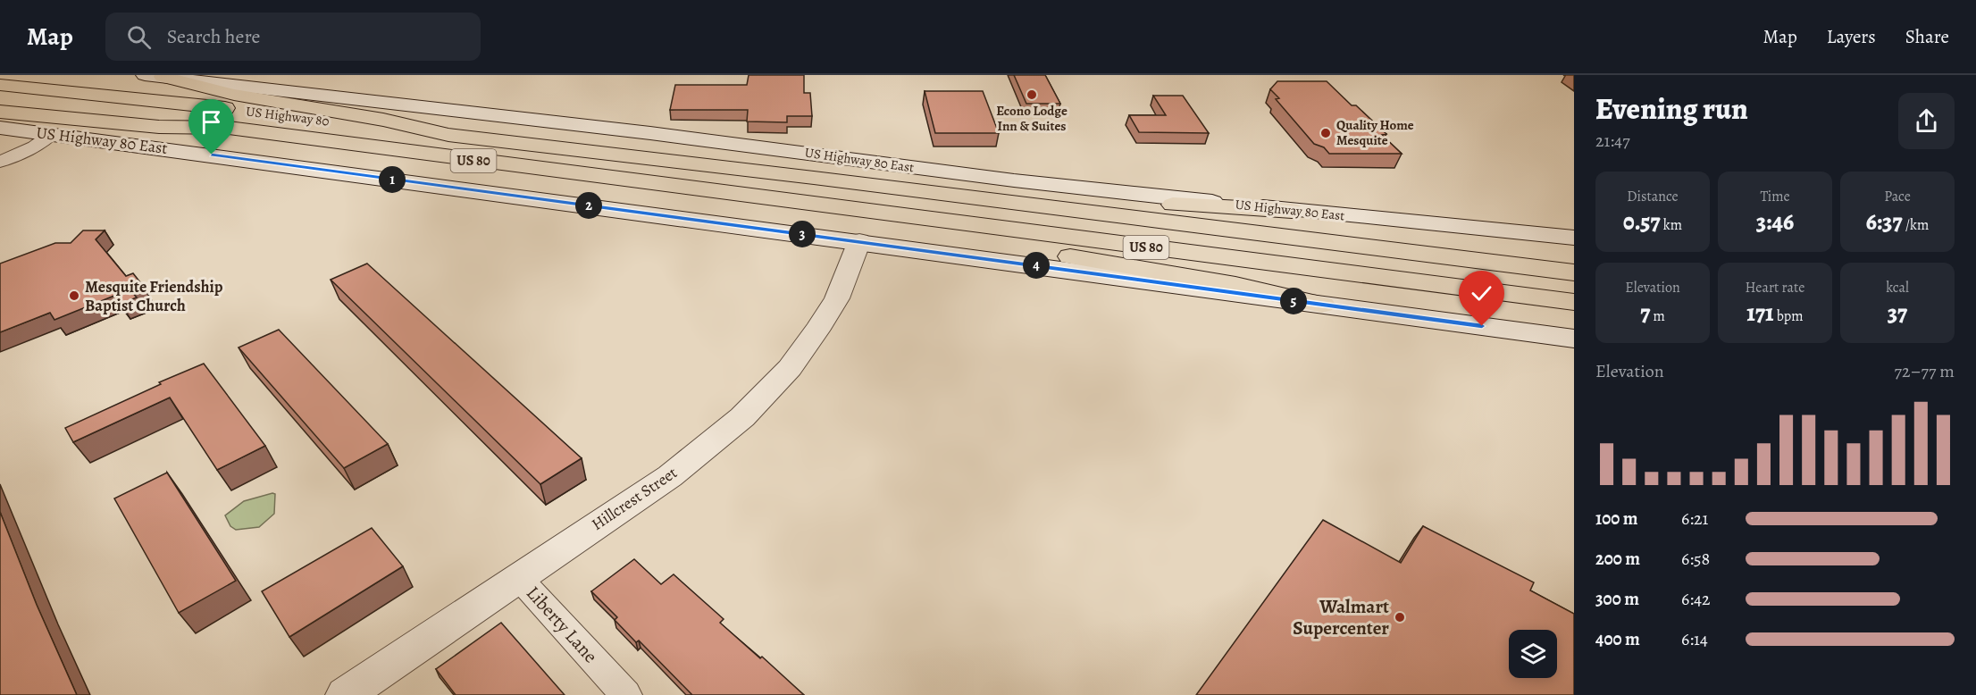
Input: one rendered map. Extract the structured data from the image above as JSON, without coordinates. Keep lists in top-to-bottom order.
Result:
{
  "streets": {
    "highway": ["US Highway 80", "US 80"],
    "main road": ["US Highway 80 East"],
    "street": ["Hillcrest Street", "Liberty Lane"]
  },
  "crossings": [
    ["US Highway 80", "US 80"],
    ["US Highway 80 East", "Hillcrest Street"],
    ["Hillcrest Street", "Liberty Lane"]
  ],
  "places": [
    "Econo Lodge Inn & Suites",
    "Quality Home Mesquite",
    "Mesquite Friendship Baptist Church",
    "Walmart Supercenter"
  ],
  "page": {
    "header": "Map",
    "search": "Search here",
    "nav": ["Map", "Layers", "Share"],
    "heading": ["Evening run", "21:47"],
    "pins": [
      "1",
      "2",
      "3",
      "4",
      "5"
    ],
    "stats": [
      ["Distance", "0.57 km"],
      ["Time", "3:46"],
      ["Pace", "6:37 /km"],
      ["Elevation", "7 m"],
      ["Heart rate", "171 bpm"],
      ["kcal", "37"]
    ],
    "chart": ["Elevation", "72–77 m"],
    "list": [
      {
        "name": "100 m",
        "note": "6:21"
      },
      {
        "name": "200 m",
        "note": "6:58"
      },
      {
        "name": "300 m",
        "note": "6:42"
      },
      {
        "name": "400 m",
        "note": "6:14"
      }
    ]
  }
}
